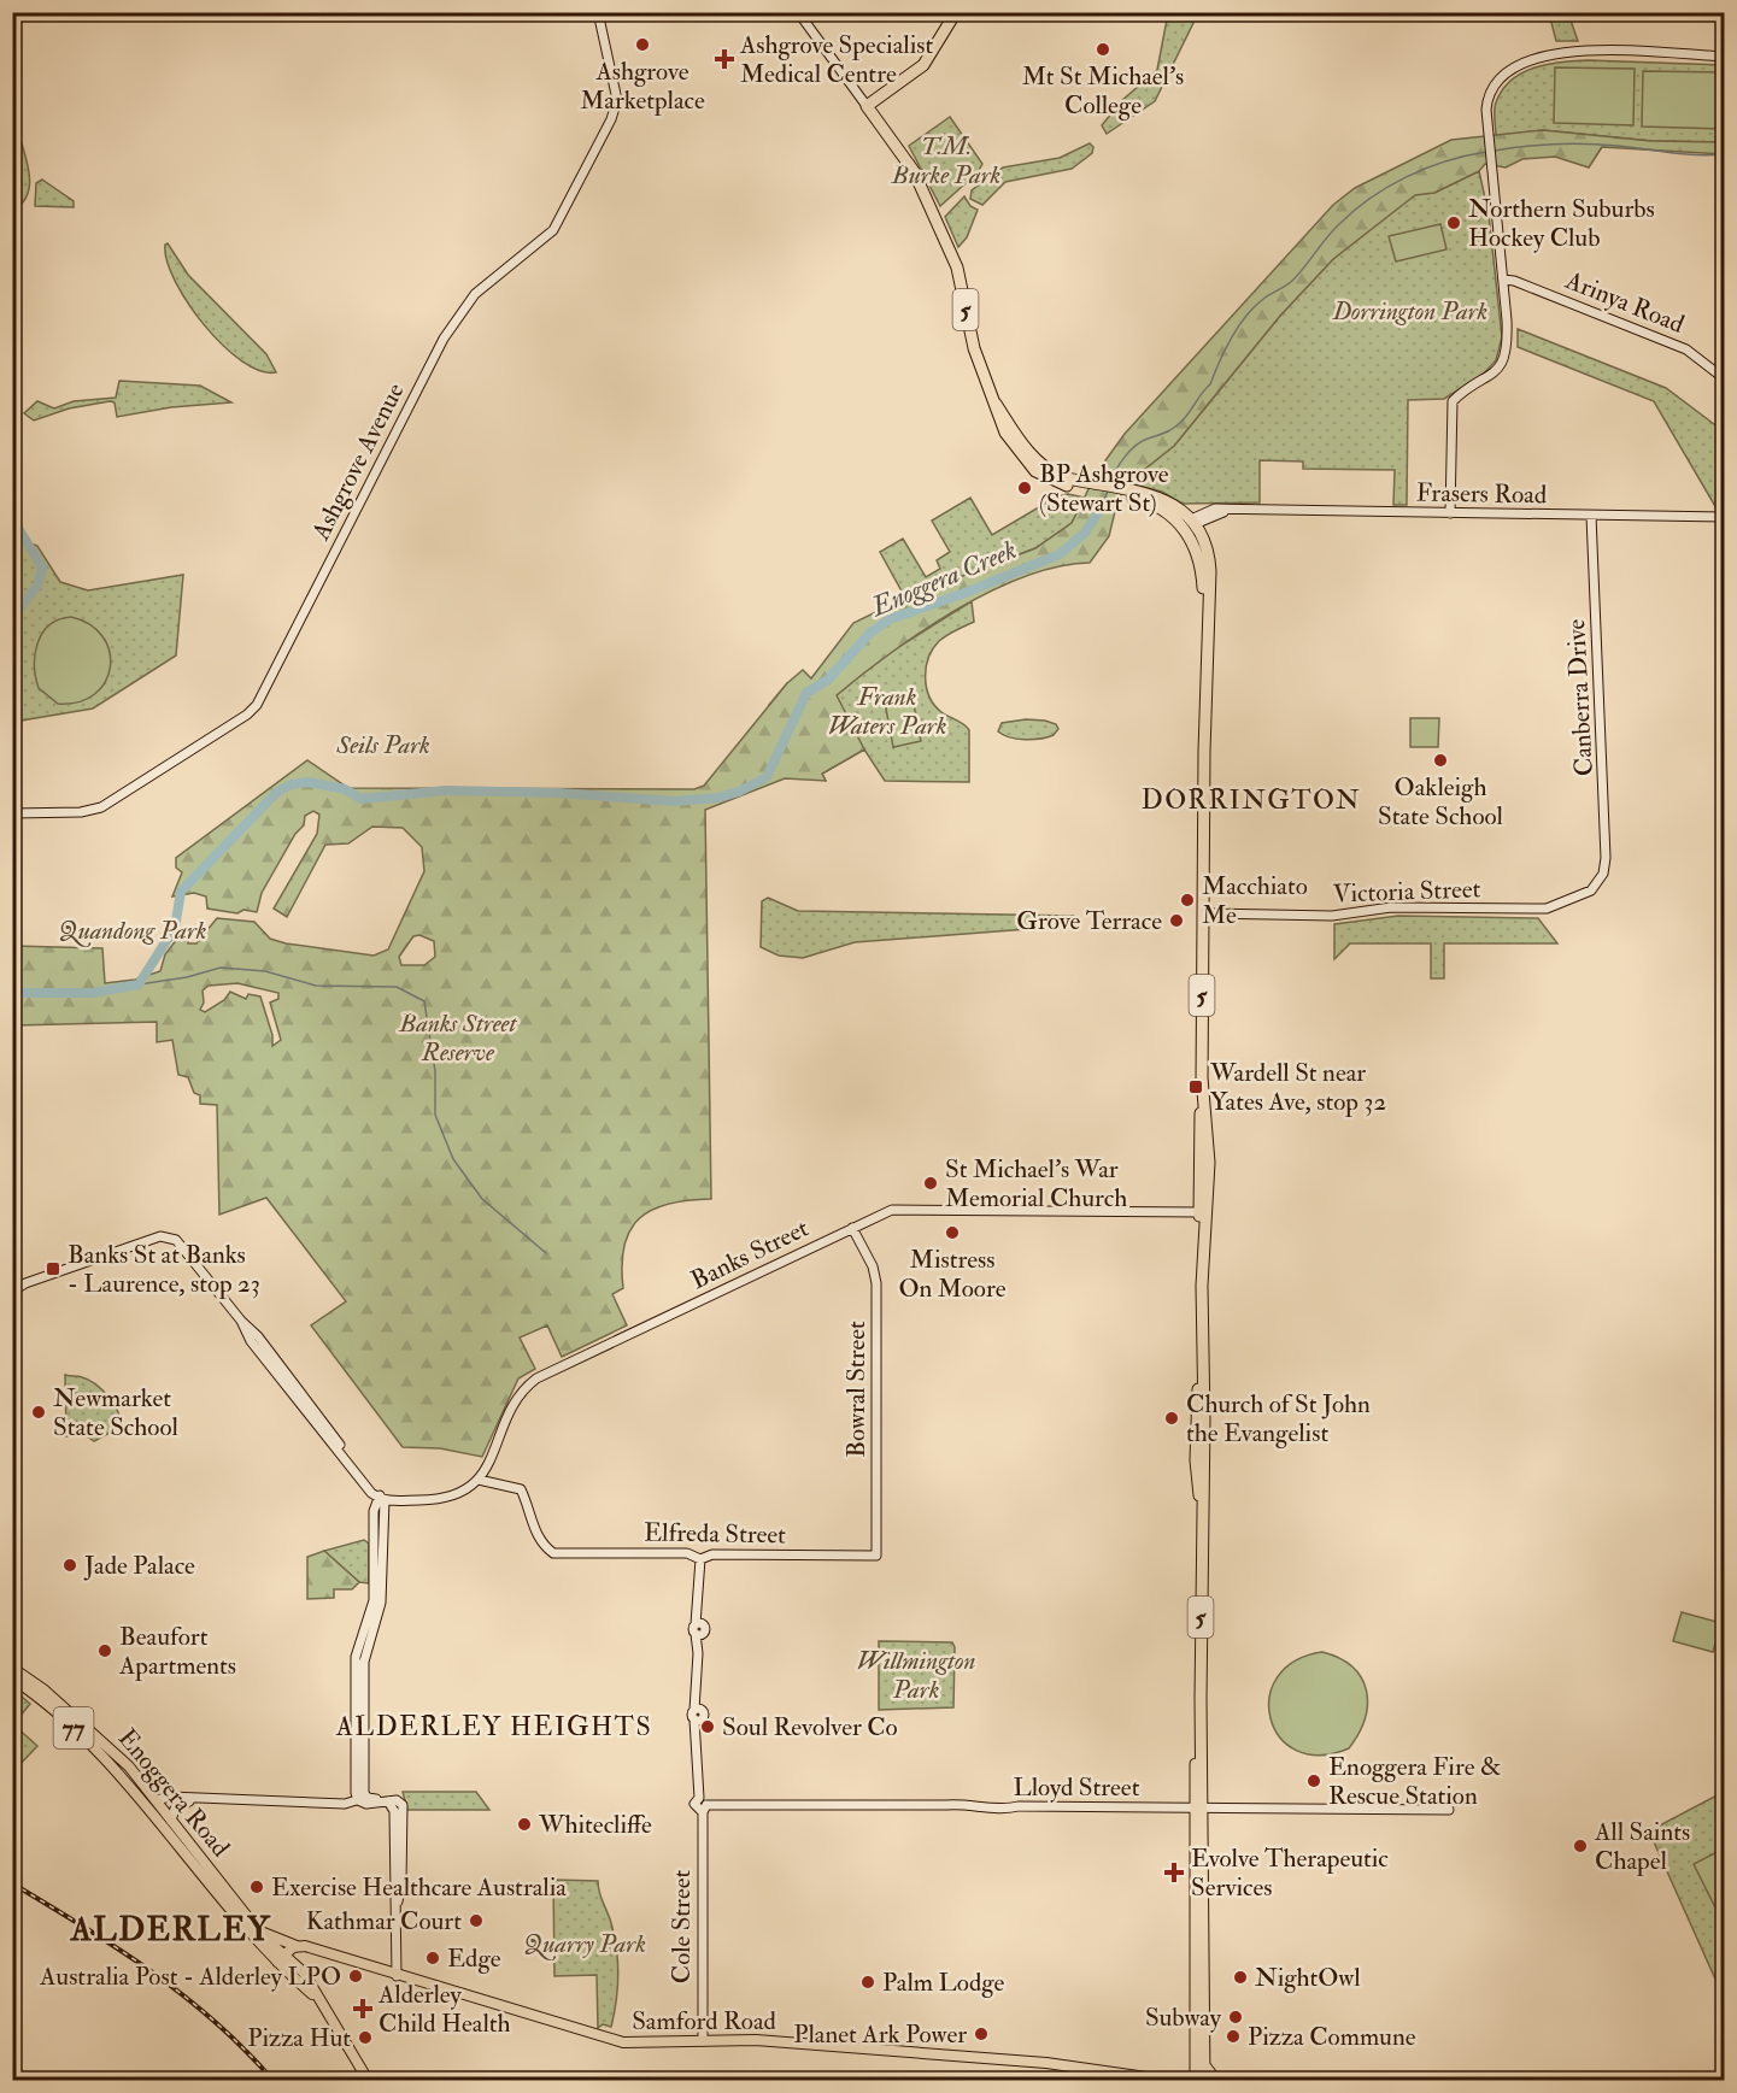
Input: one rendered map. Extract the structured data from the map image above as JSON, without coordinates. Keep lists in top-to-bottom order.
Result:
{
  "streets": {
    "highway": ["5"],
    "main road": ["77", "Enoggera Road", "Samford Road"],
    "street": [
      "Arinya Road",
      "Ashgrove Avenue",
      "Frasers Road",
      "Canberra Drive",
      "Victoria Street",
      "Banks Street",
      "Bowral Street",
      "Elfreda Street",
      "Lloyd Street",
      "Cole Street"
    ]
  },
  "crossings": [
    ["5", "Frasers Road"],
    ["5", "Victoria Street"],
    ["5", "Banks Street"],
    ["5", "Lloyd Street"],
    ["Frasers Road", "Canberra Drive"],
    ["Canberra Drive", "Victoria Street"],
    ["Banks Street", "Bowral Street"],
    ["Banks Street", "Elfreda Street"],
    ["Bowral Street", "Elfreda Street"],
    ["Lloyd Street", "Cole Street"],
    ["Enoggera Road", "Samford Road"],
    ["Cole Street", "Samford Road"]
  ],
  "districts": ["DORRINGTON", "ALDERLEY HEIGHTS", "ALDERLEY"],
  "water": ["Enoggera Creek"],
  "parks": [
    "T.M. Burke Park",
    "Dorrington Park",
    "Frank Waters Park",
    "Seils Park",
    "Quandong Park",
    "Banks Street Reserve",
    "Willmington Park",
    "Quarry Park"
  ],
  "places": {
    "other": [
      "Ashgrove Marketplace",
      "Mt St Michael's College",
      "Northern Suburbs Hockey Club",
      "BP Ashgrove (Stewart St)",
      "Oakleigh State School",
      "Macchiato Me",
      "Grove Terrace",
      "St Michael's War Memorial Church",
      "Mistress On Moore",
      "Newmarket State School",
      "Church of St John the Evangelist",
      "Jade Palace",
      "Beaufort Apartments",
      "Soul Revolver Co",
      "Enoggera Fire & Rescue Station",
      "Whitecliffe",
      "All Saints Chapel",
      "Exercise Healthcare Australia",
      "Kathmar Court",
      "Edge",
      "Australia Post - Alderley LPO",
      "NightOwl",
      "Palm Lodge",
      "Subway",
      "Planet Ark Power",
      "Pizza Commune",
      "Pizza Hut"
    ],
    "health": ["Ashgrove Specialist Medical Centre", "Evolve Therapeutic Services", "Alderley Child Health"],
    "transit": ["Wardell St near Yates Ave, stop 32", "Banks St at Banks - Laurence, stop 23"]
  }
}
